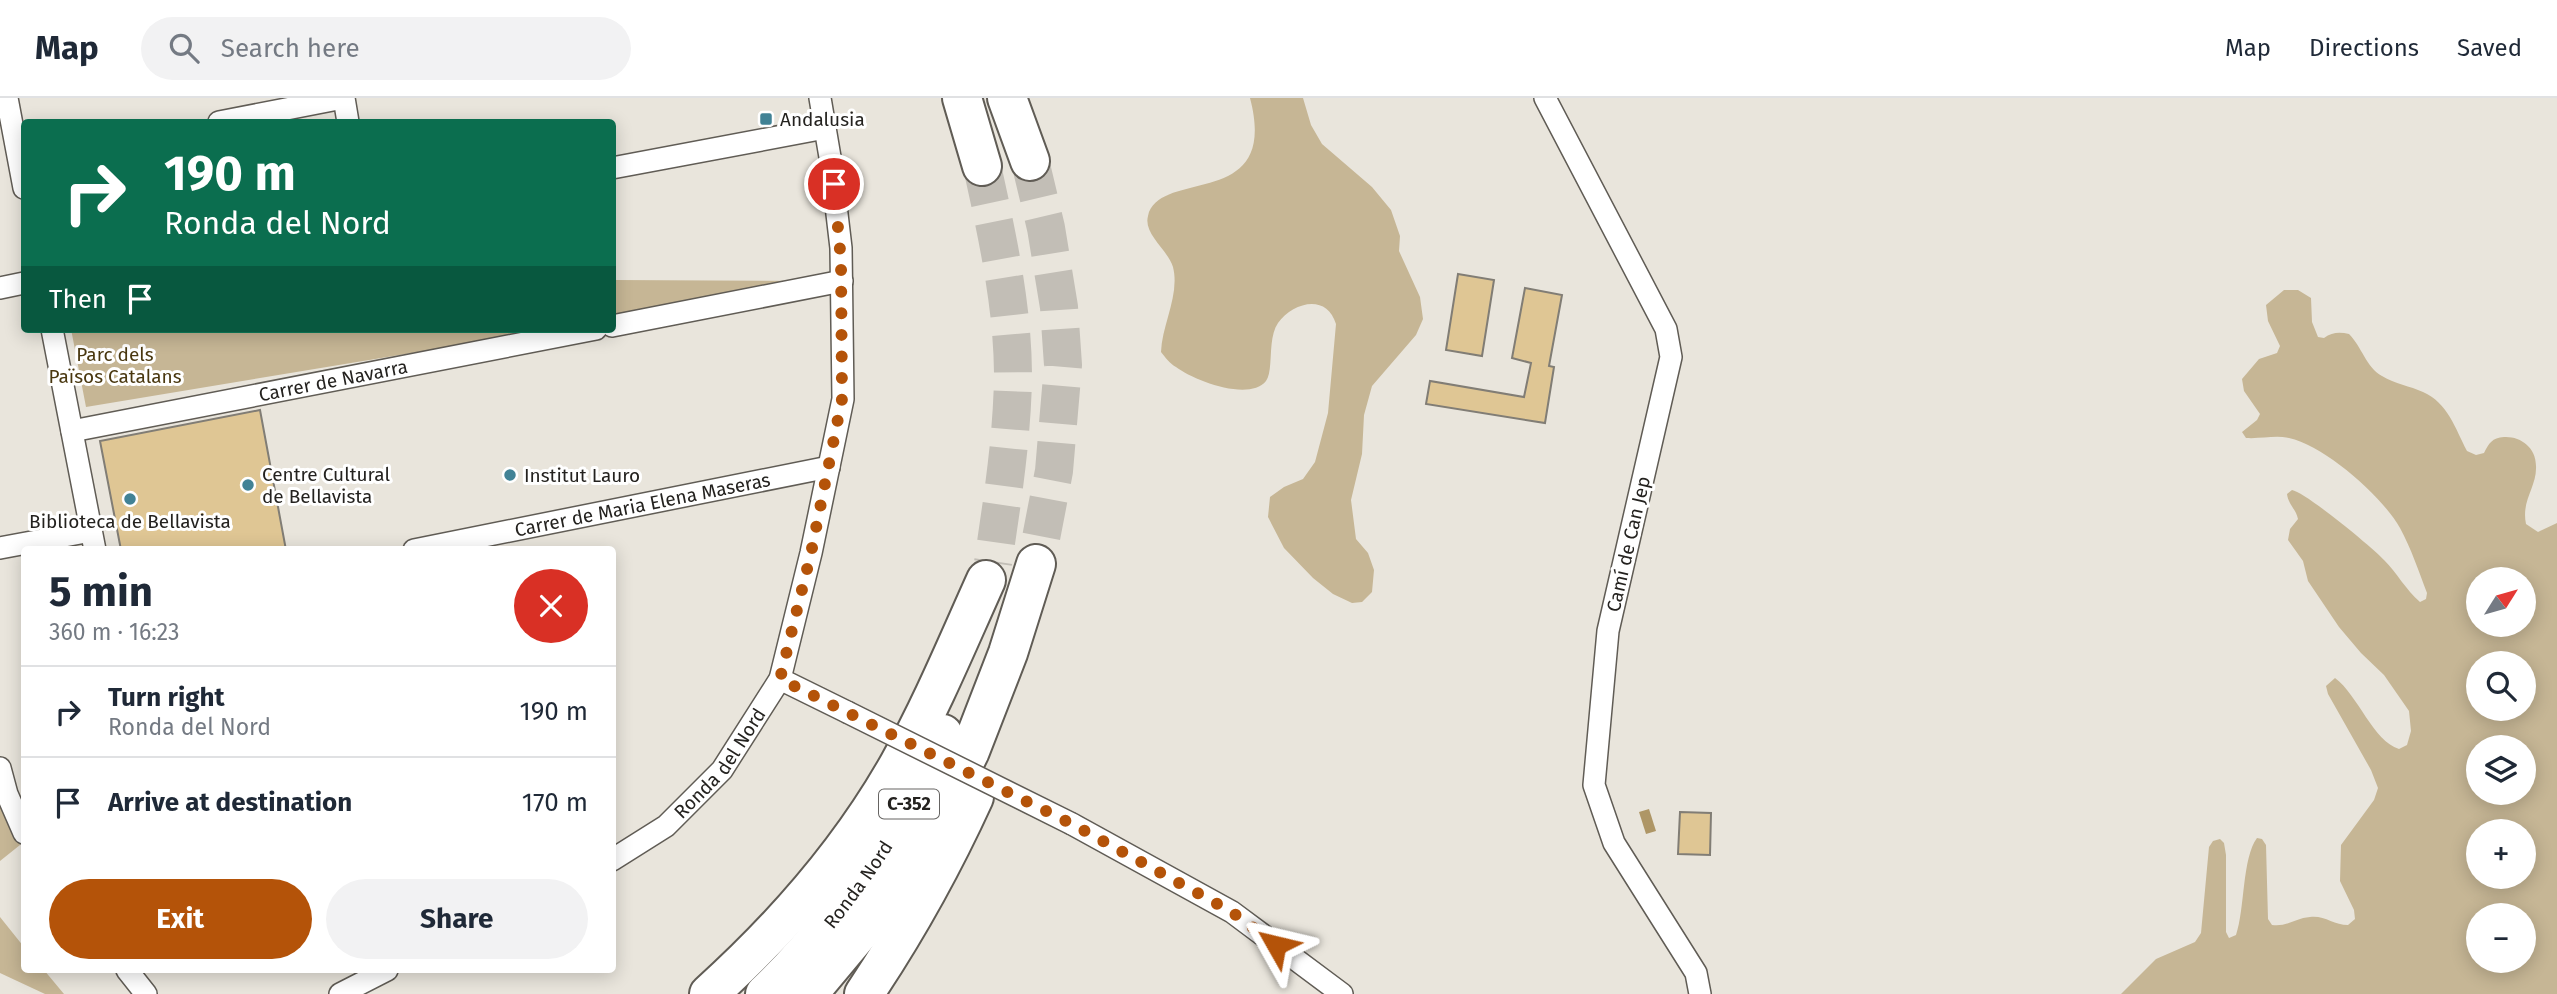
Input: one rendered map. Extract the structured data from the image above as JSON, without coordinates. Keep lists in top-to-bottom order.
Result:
{
  "streets": {
    "highway": ["C-352", "Ronda Nord"],
    "street": [
      "Carrer de Navarra",
      "Carrer de Maria Elena Maseras",
      "Camí de Can Jep",
      "Ronda del Nord"
    ]
  },
  "crossings": [
    ["Carrer de Maria Elena Maseras", "Ronda del Nord"]
  ],
  "parks": ["Parc dels Països Catalans"],
  "places": {
    "transit": ["Andalusia"],
    "other": ["Institut Lauro", "Centre Cultural de Bellavista", "Biblioteca de Bellavista"]
  },
  "north": "top right",
  "page": {
    "header": "Map",
    "search": "Search here",
    "nav": ["Map", "Directions", "Saved"],
    "turn": ["190 m", "Ronda del Nord"],
    "then": "Then",
    "heading": ["5 min", "360 m · 16:23"],
    "map_buttons": ["+", "−"],
    "list": [
      {
        "name": "Turn right",
        "note": "Ronda del Nord",
        "value": "190 m"
      },
      {
        "name": "Arrive at destination",
        "value": "170 m"
      }
    ],
    "buttons": ["Exit", "Share"]
  }
}
